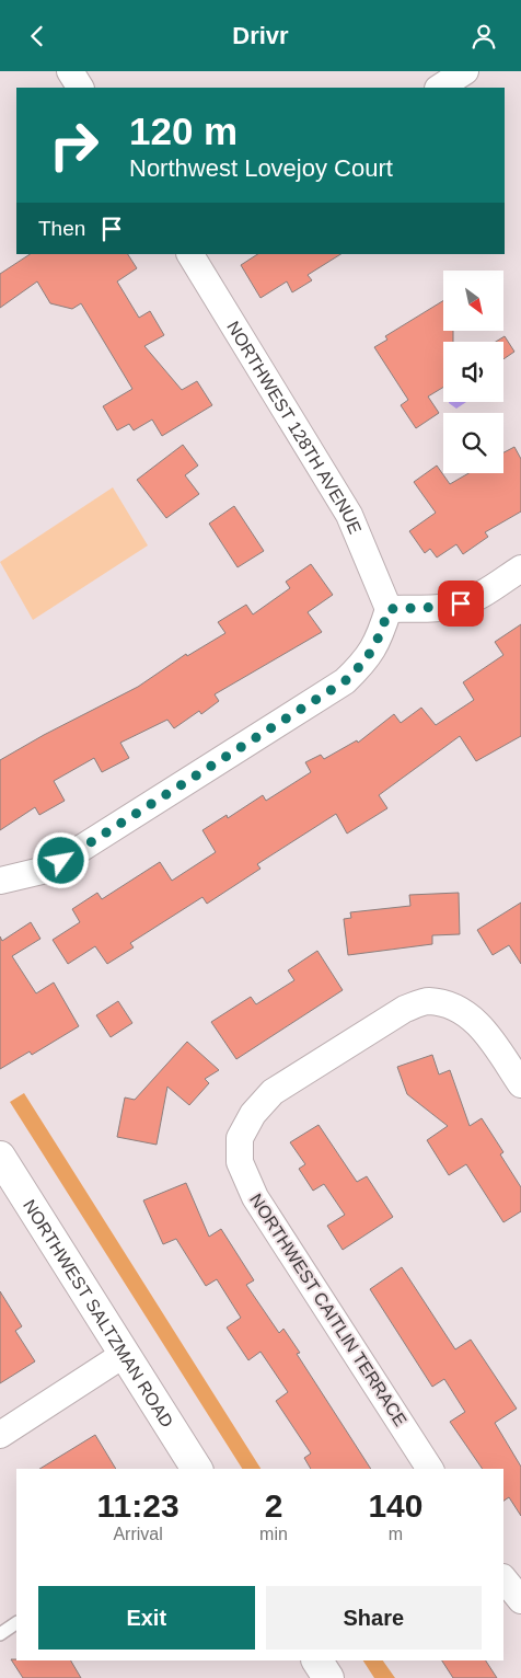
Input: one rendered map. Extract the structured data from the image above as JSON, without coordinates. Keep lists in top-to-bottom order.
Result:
{
  "streets": {
    "main road": ["NORTHWEST SALTZMAN ROAD"],
    "street": ["NORTHWEST 128TH AVENUE", "NORTHWEST CAITLIN TERRACE"]
  },
  "north": "bottom right",
  "page": {
    "header": "Drivr",
    "turn": ["120 m", "Northwest Lovejoy Court"],
    "then": "Then",
    "eta": [
      "11:23",
      "Arrival",
      "2",
      "min",
      "140",
      "m"
    ],
    "buttons": ["Exit", "Share"]
  }
}
